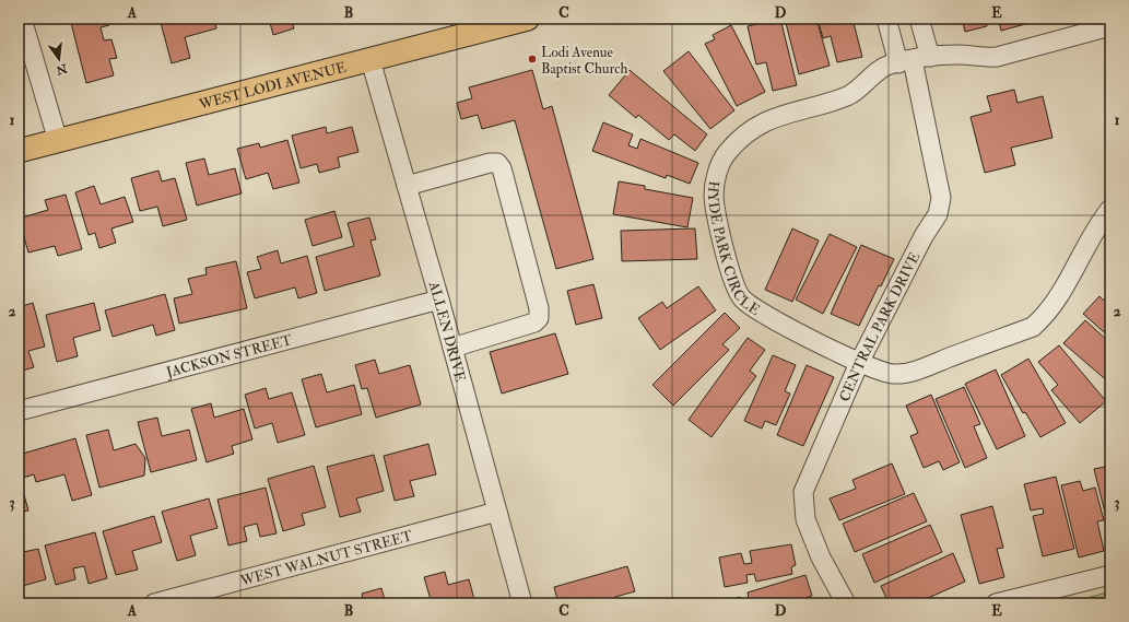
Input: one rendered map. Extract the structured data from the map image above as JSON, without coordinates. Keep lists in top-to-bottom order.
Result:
{
  "streets": {
    "main road": ["WEST LODI AVENUE"],
    "street": [
      "HYDE PARK CIRCLE",
      "CENTRAL PARK DRIVE",
      "ALLEN DRIVE",
      "JACKSON STREET",
      "WEST WALNUT STREET"
    ]
  },
  "crossings": [
    ["WEST LODI AVENUE", "ALLEN DRIVE"],
    ["HYDE PARK CIRCLE", "CENTRAL PARK DRIVE"],
    ["ALLEN DRIVE", "JACKSON STREET"],
    ["ALLEN DRIVE", "WEST WALNUT STREET"]
  ],
  "places": ["Lodi Avenue Baptist Church"],
  "north": "bottom",
  "grid": {
    "columns": [
      "A",
      "B",
      "C",
      "D",
      "E"
    ],
    "rows": ["1", "2", "3"]
  }
}
